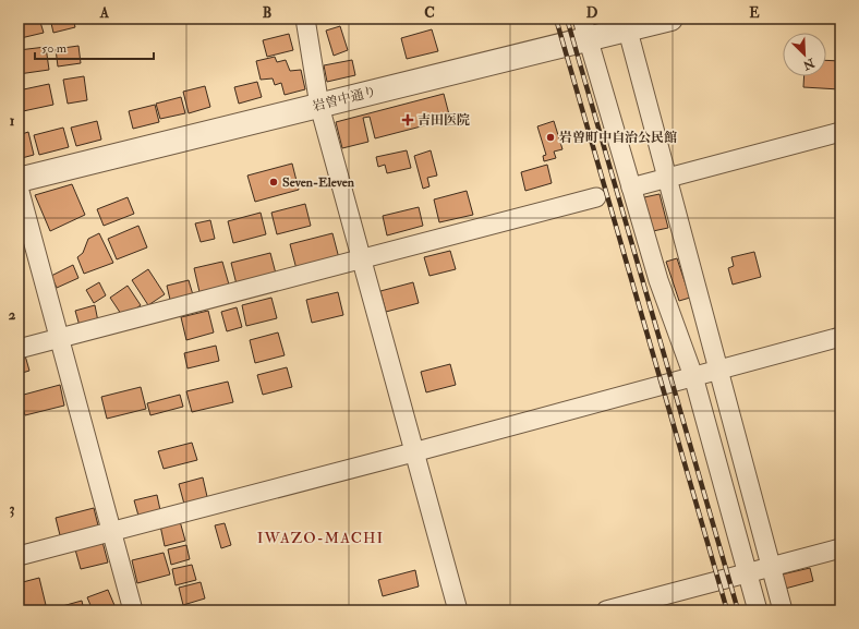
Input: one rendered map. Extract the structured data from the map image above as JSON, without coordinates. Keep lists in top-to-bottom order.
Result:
{
  "streets": {
    "street": ["岩曽中通り"]
  },
  "districts": ["IWAZO-MACHI"],
  "places": {
    "health": ["吉田医院"],
    "other": ["岩曽町中自治公民館", "Seven-Eleven"]
  },
  "scale_bar": "50 m",
  "north": "bottom right",
  "grid": {
    "columns": [
      "A",
      "B",
      "C",
      "D",
      "E"
    ],
    "rows": ["1", "2", "3"]
  }
}
